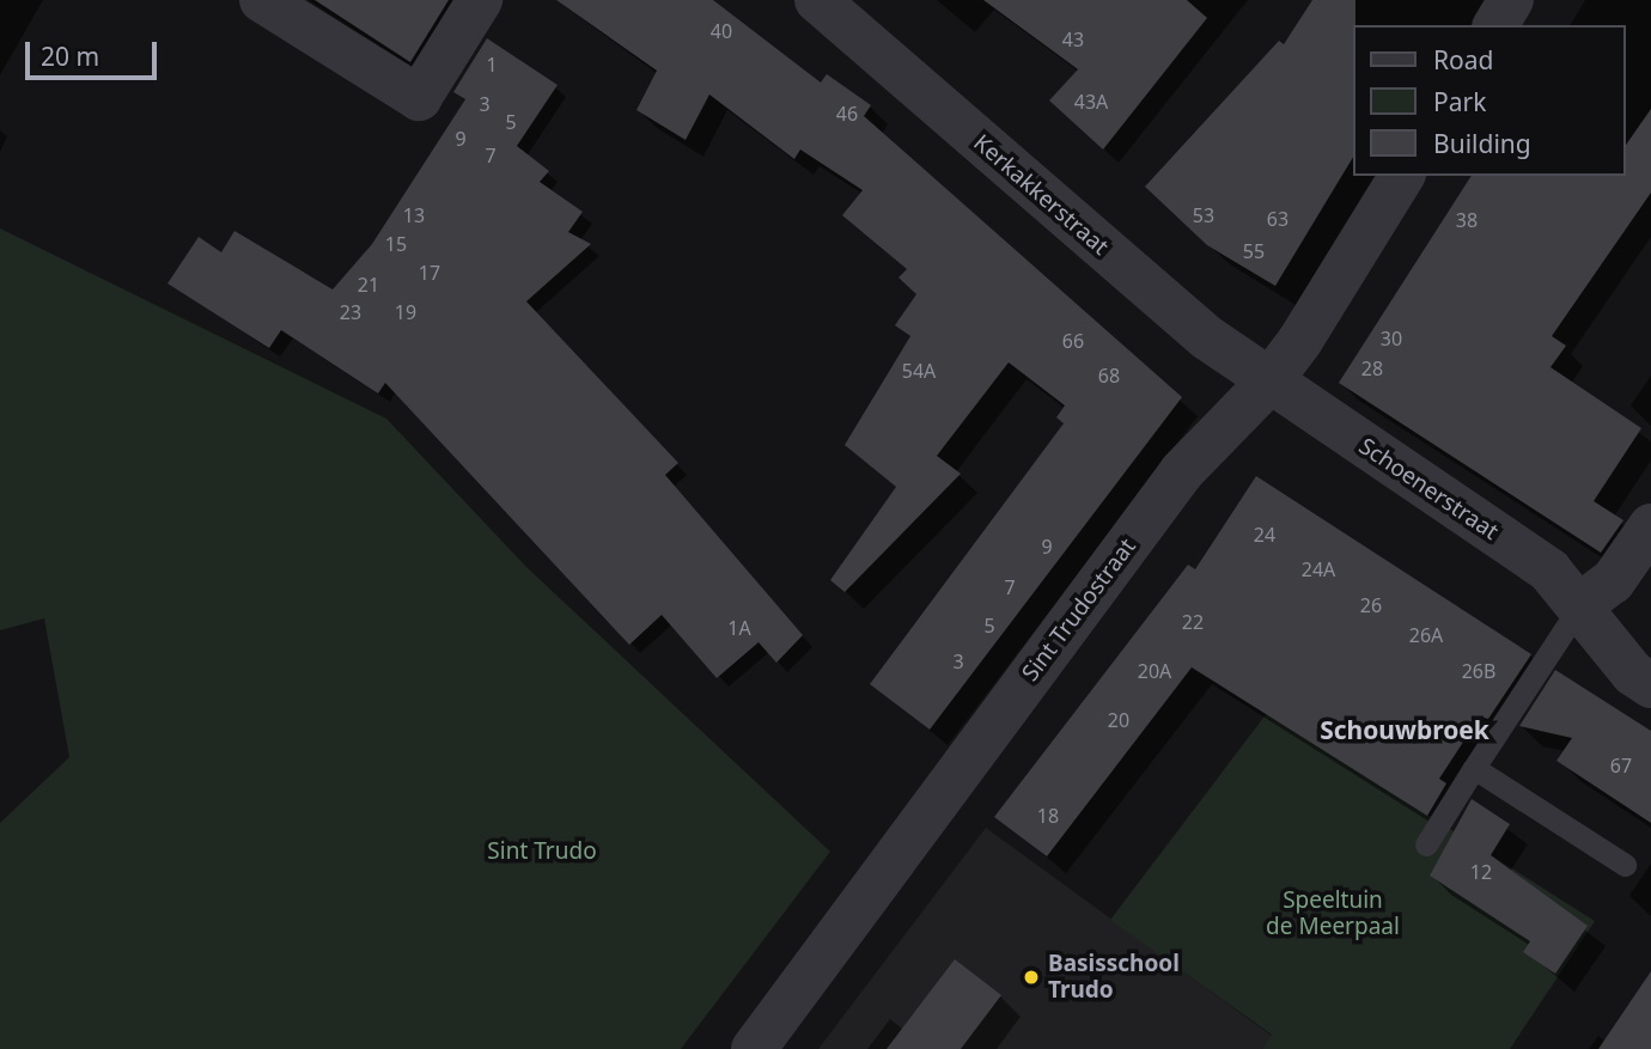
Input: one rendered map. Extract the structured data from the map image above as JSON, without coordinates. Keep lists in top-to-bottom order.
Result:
{
  "streets": {
    "street": ["Kerkakkerstraat", "Schoenerstraat", "Sint Trudostraat"]
  },
  "crossings": [
    ["Kerkakkerstraat", "Schoenerstraat"],
    ["Kerkakkerstraat", "Sint Trudostraat"],
    ["Schoenerstraat", "Sint Trudostraat"]
  ],
  "districts": ["Schouwbroek"],
  "parks": ["Sint Trudo", "Speeltuin de Meerpaal"],
  "places": ["Basisschool Trudo"],
  "house_numbers": [
    "40",
    "43",
    "1",
    "43A",
    "3",
    "46",
    "5",
    "9",
    "7",
    "13",
    "53",
    "63",
    "38",
    "15",
    "55",
    "17",
    "21",
    "23",
    "19",
    "30",
    "66",
    "28",
    "54A",
    "68",
    "24",
    "9",
    "24A",
    "7",
    "26",
    "22",
    "5",
    "1A",
    "26A",
    "3",
    "20A",
    "26B",
    "20",
    "67",
    "18",
    "12"
  ],
  "legend": ["Road", "Park", "Building"],
  "scale_bar": "20 m"
}
